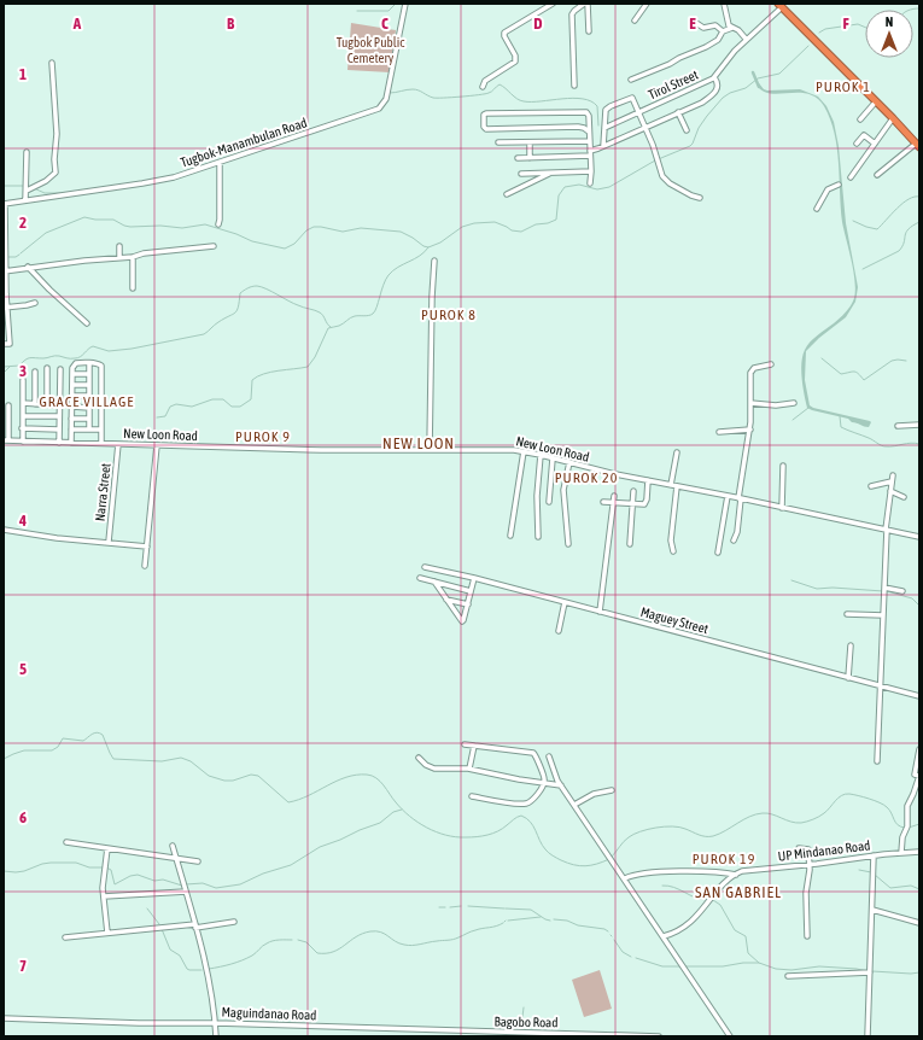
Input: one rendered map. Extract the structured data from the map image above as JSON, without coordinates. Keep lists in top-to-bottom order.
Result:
{
  "streets": {
    "street": [
      "Tirol Street",
      "Tugbok-Manambulan Road",
      "New Loon Road",
      "Narra Street",
      "Maguey Street",
      "UP Mindanao Road",
      "Maguindanao Road",
      "Bagobo Road"
    ]
  },
  "crossings": [
    ["New Loon Road", "Narra Street"],
    ["Maguindanao Road", "Bagobo Road"]
  ],
  "districts": [
    "PUROK 1",
    "PUROK 8",
    "GRACE VILLAGE",
    "PUROK 9",
    "NEW LOON",
    "PUROK 20",
    "PUROK 19",
    "SAN GABRIEL"
  ],
  "parks": ["Tugbok Public Cemetery"],
  "north": "top",
  "grid": {
    "columns": [
      "A",
      "B",
      "C",
      "D",
      "E",
      "F"
    ],
    "rows": [
      "1",
      "2",
      "3",
      "4",
      "5",
      "6",
      "7"
    ]
  }
}
